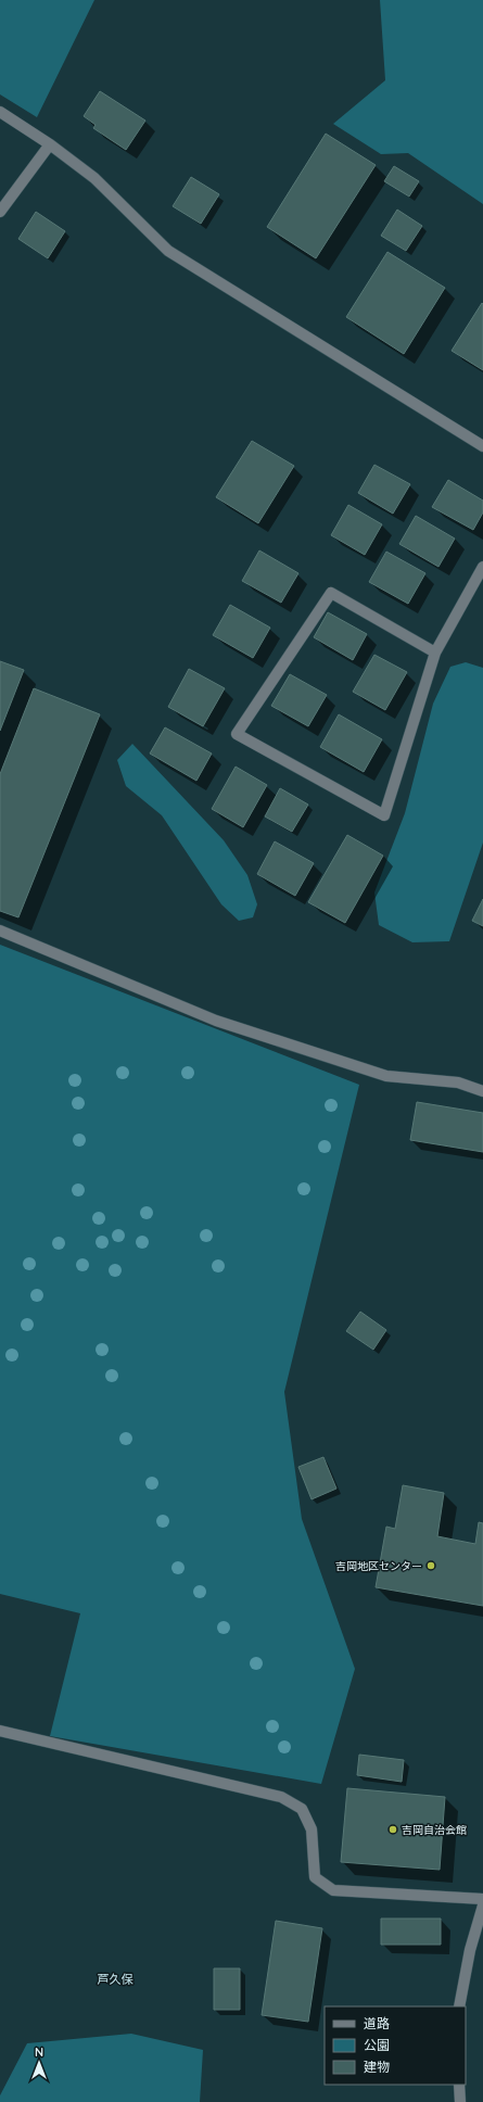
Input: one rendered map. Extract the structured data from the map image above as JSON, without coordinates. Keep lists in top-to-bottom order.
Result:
{
  "districts": ["芦久保"],
  "places": ["吉岡地区センター", "吉岡自治会館"],
  "legend": ["道路", "公園", "建物"],
  "north": "top"
}
